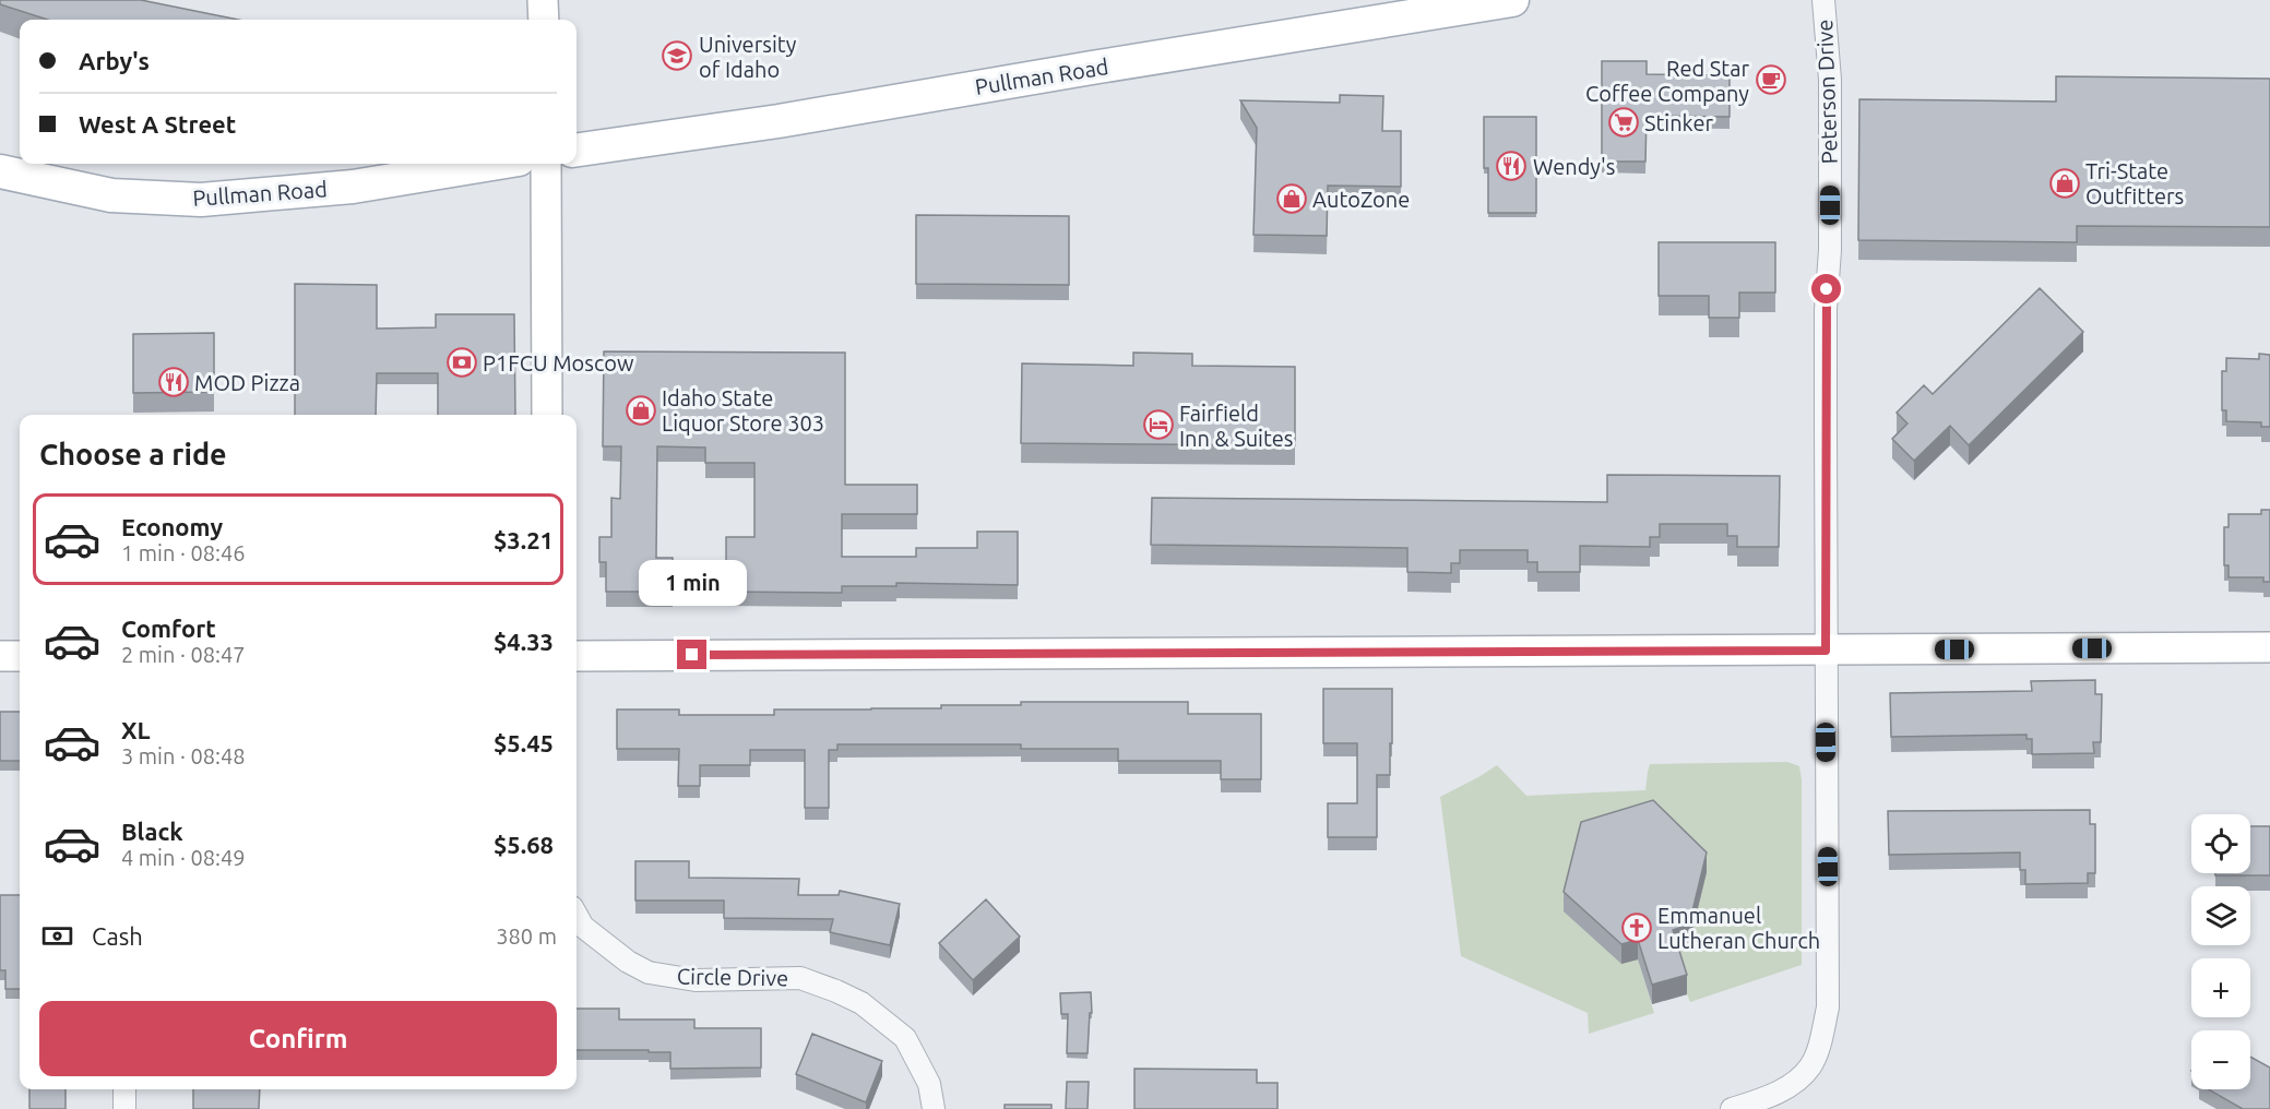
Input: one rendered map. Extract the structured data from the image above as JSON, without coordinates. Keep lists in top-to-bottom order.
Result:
{
  "streets": {
    "main road": ["Pullman Road"],
    "street": ["Peterson Drive", "Circle Drive"]
  },
  "places": {
    "school or university": ["University of Idaho"],
    "cafe": ["Red Star Coffee Company"],
    "supermarket": ["Stinker"],
    "restaurant": ["Wendy's", "MOD Pizza"],
    "shop": ["Tri-State Outfitters", "AutoZone", "Idaho State Liquor Store 303"],
    "bank": ["P1FCU Moscow"],
    "hotel": ["Fairfield Inn & Suites"],
    "church": ["Emmanuel Lutheran Church"]
  },
  "page": {
    "banner": ["Arby's", "West A Street"],
    "heading": "Choose a ride",
    "list": [
      {
        "name": "Economy",
        "note": "1 min · 08:46",
        "value": "$3.21"
      },
      {
        "name": "Comfort",
        "note": "2 min · 08:47",
        "value": "$4.33"
      },
      {
        "name": "XL",
        "note": "3 min · 08:48",
        "value": "$5.45"
      },
      {
        "name": "Black",
        "note": "4 min · 08:49",
        "value": "$5.68"
      }
    ],
    "bubble": "1 min",
    "map_buttons": ["+", "−"],
    "pay": ["Cash", "380 m"],
    "buttons": "Confirm"
  }
}
